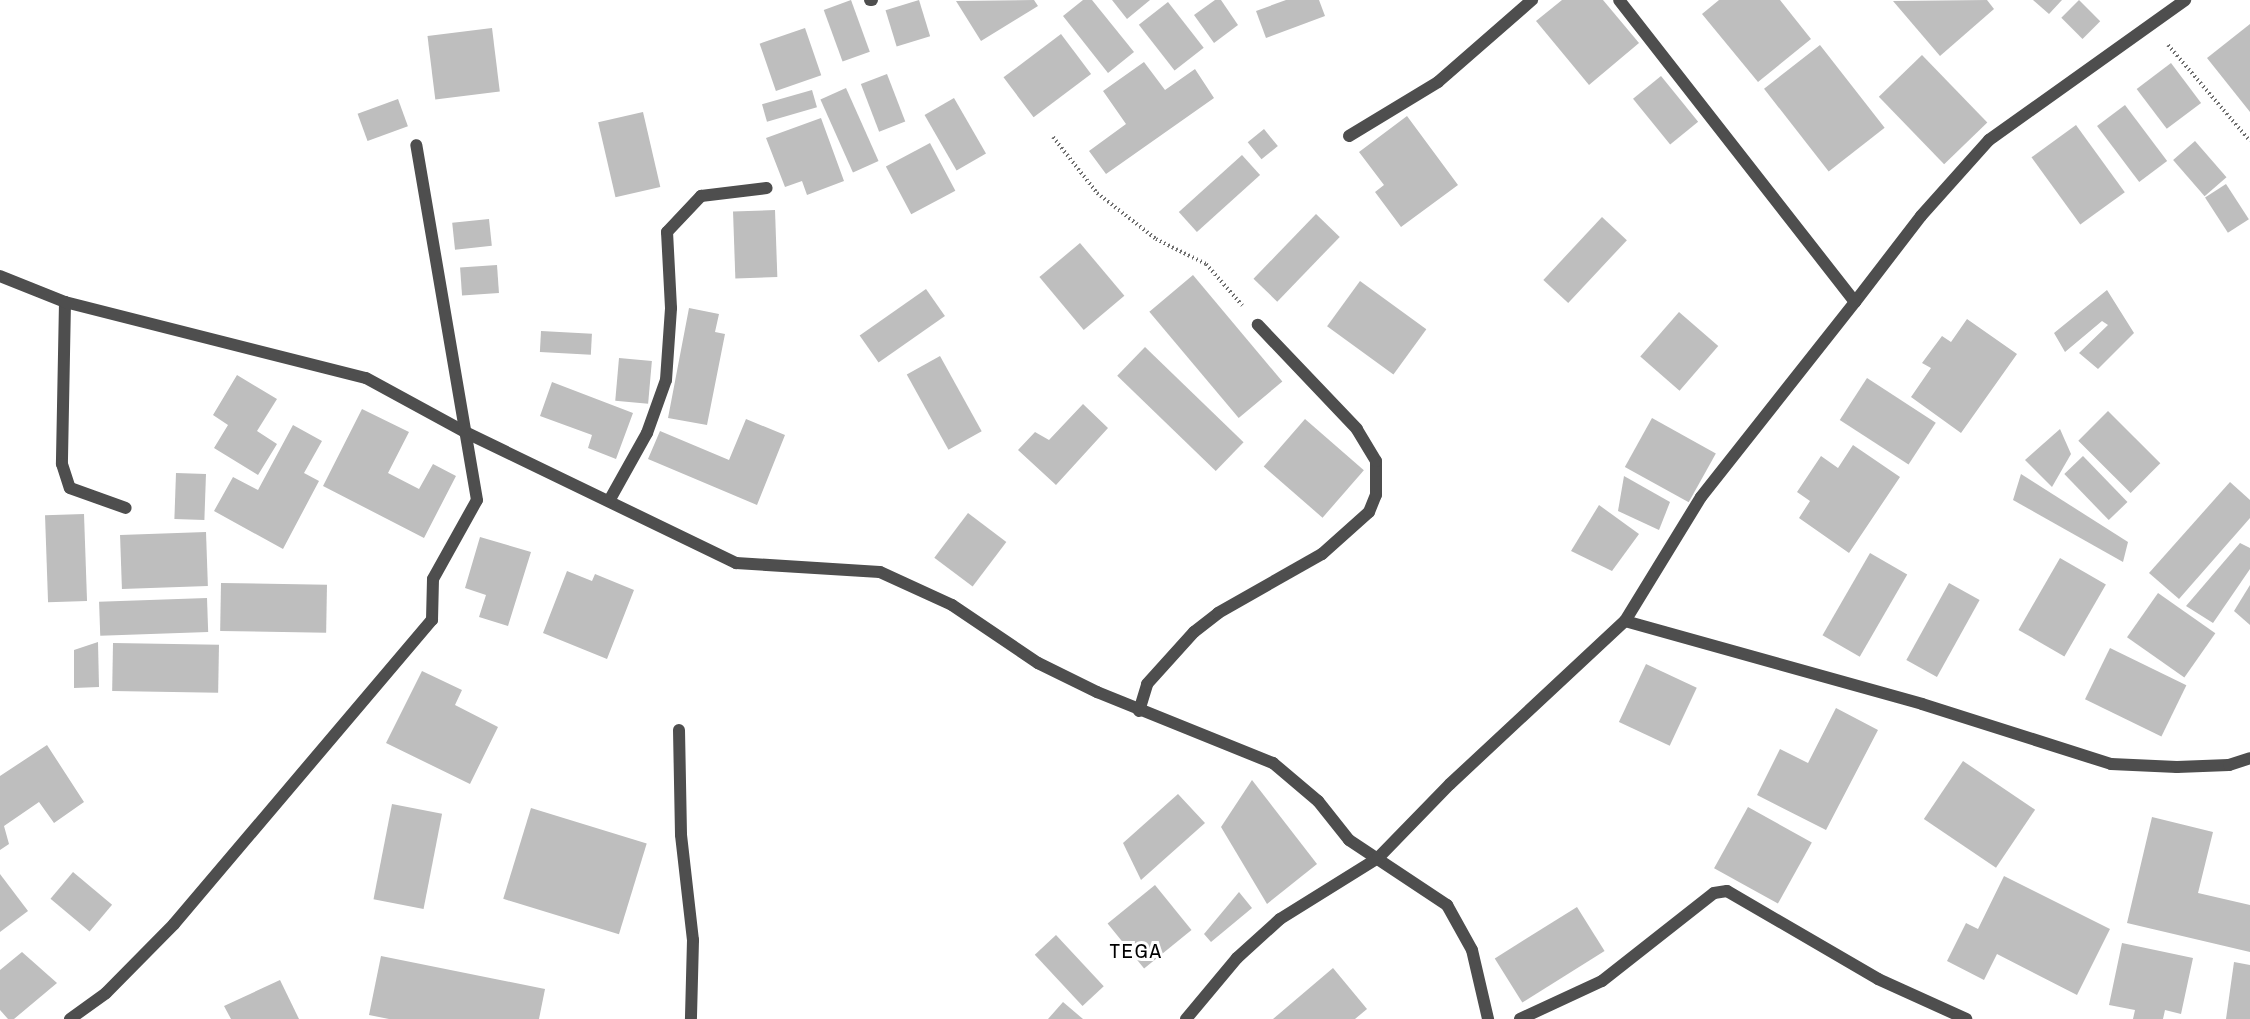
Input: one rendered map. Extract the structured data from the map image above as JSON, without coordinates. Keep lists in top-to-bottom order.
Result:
{
  "districts": ["TEGA"]
}
